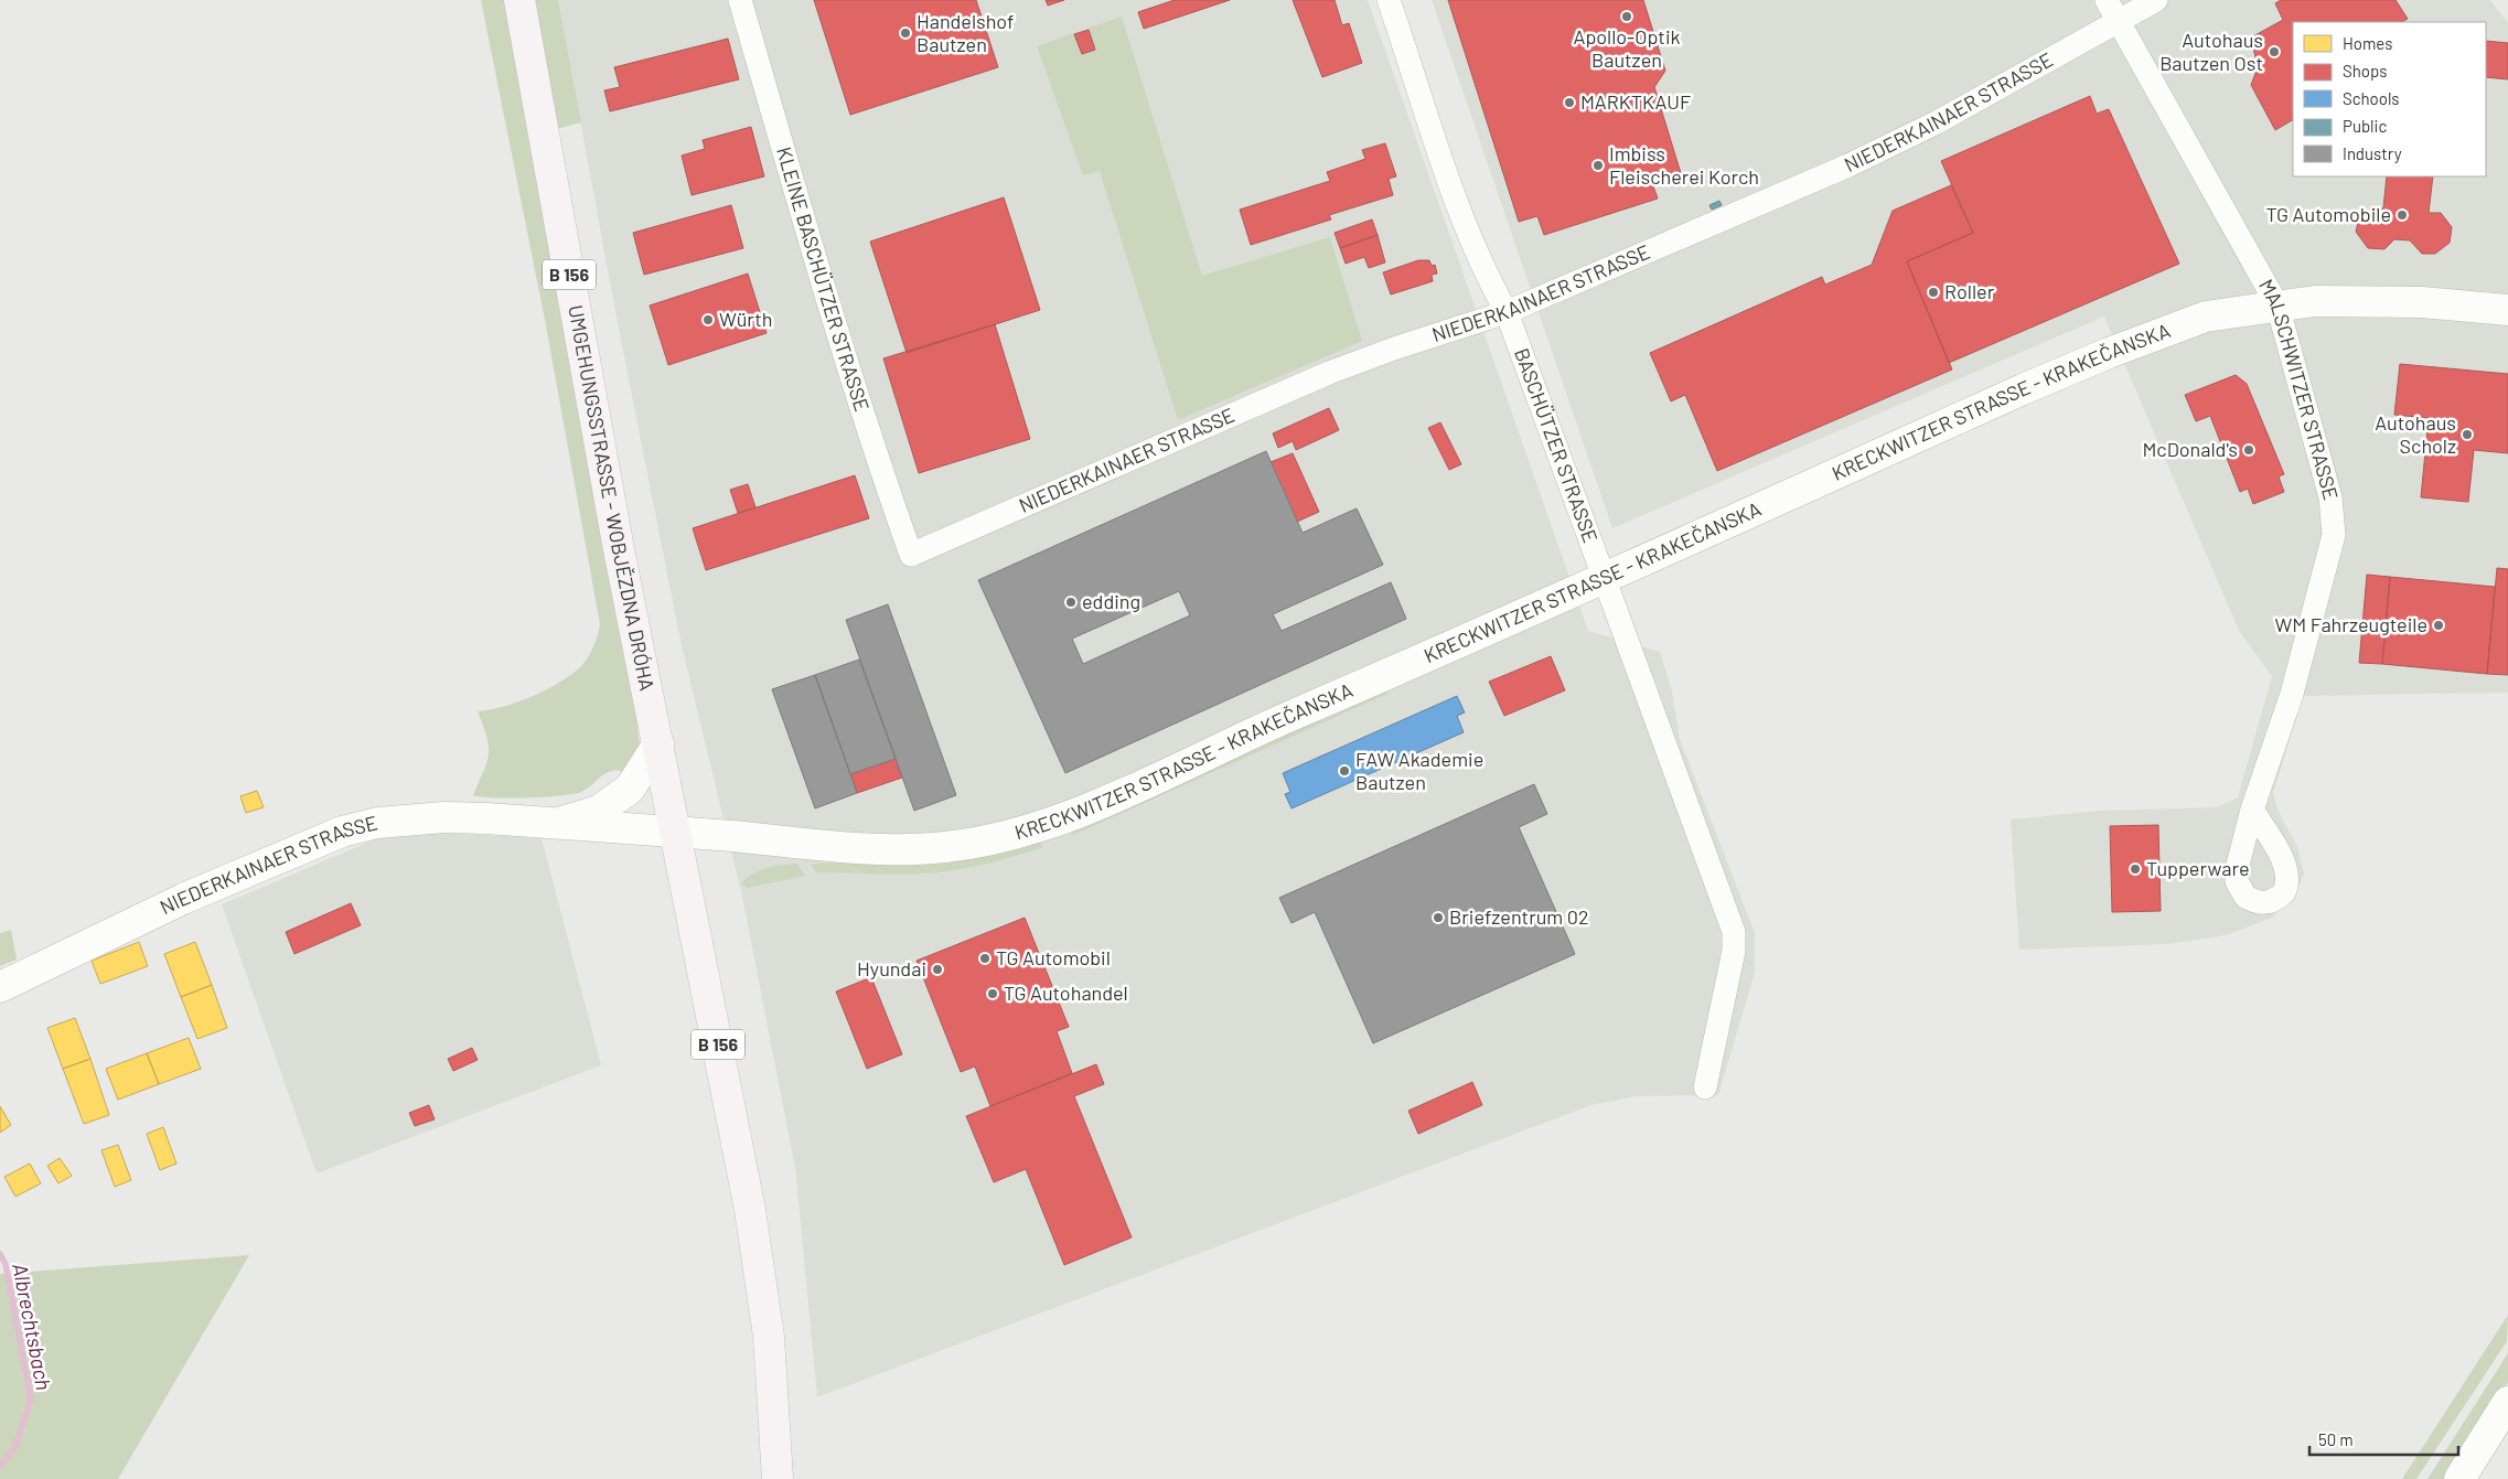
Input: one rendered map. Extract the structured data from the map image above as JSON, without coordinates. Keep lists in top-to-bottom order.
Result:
{
  "streets": {
    "main road": ["B 156", "UMGEHUNGSSTRASSE - WOBJĚZDNA DRÓHA"],
    "street": [
      "NIEDERKAINAER STRASSE",
      "KLEINE BASCHÜTZER STRASSE",
      "MALSCHWITZER STRASSE",
      "KRECKWITZER STRASSE - KRAKEČANSKA",
      "BASCHÜTZER STRASSE"
    ]
  },
  "crossings": [
    ["NIEDERKAINAER STRASSE", "B 156"],
    ["NIEDERKAINAER STRASSE", "KLEINE BASCHÜTZER STRASSE"],
    ["NIEDERKAINAER STRASSE", "MALSCHWITZER STRASSE"],
    ["NIEDERKAINAER STRASSE", "KRECKWITZER STRASSE - KRAKEČANSKA"],
    ["NIEDERKAINAER STRASSE", "BASCHÜTZER STRASSE"],
    ["NIEDERKAINAER STRASSE", "UMGEHUNGSSTRASSE - WOBJĚZDNA DRÓHA"],
    ["B 156", "KRECKWITZER STRASSE - KRAKEČANSKA"],
    ["B 156", "UMGEHUNGSSTRASSE - WOBJĚZDNA DRÓHA"],
    ["MALSCHWITZER STRASSE", "KRECKWITZER STRASSE - KRAKEČANSKA"],
    ["KRECKWITZER STRASSE - KRAKEČANSKA", "BASCHÜTZER STRASSE"],
    ["KRECKWITZER STRASSE - KRAKEČANSKA", "UMGEHUNGSSTRASSE - WOBJĚZDNA DRÓHA"]
  ],
  "water": ["Albrechtsbach"],
  "places": [
    "Apollo-Optik Bautzen",
    "Handelshof Bautzen",
    "Autohaus Bautzen Ost",
    "MARKTKAUF",
    "Imbiss Fleischerei Korch",
    "TG Automobile",
    "Roller",
    "Würth",
    "Autohaus Scholz",
    "McDonald's",
    "edding",
    "WM Fahrzeugteile",
    "FAW Akademie Bautzen",
    "Tupperware",
    "Briefzentrum 02",
    "TG Automobil",
    "Hyundai",
    "TG Autohandel"
  ],
  "legend": [
    "Homes",
    "Shops",
    "Schools",
    "Public",
    "Industry"
  ],
  "scale_bar": "50 m"
}
